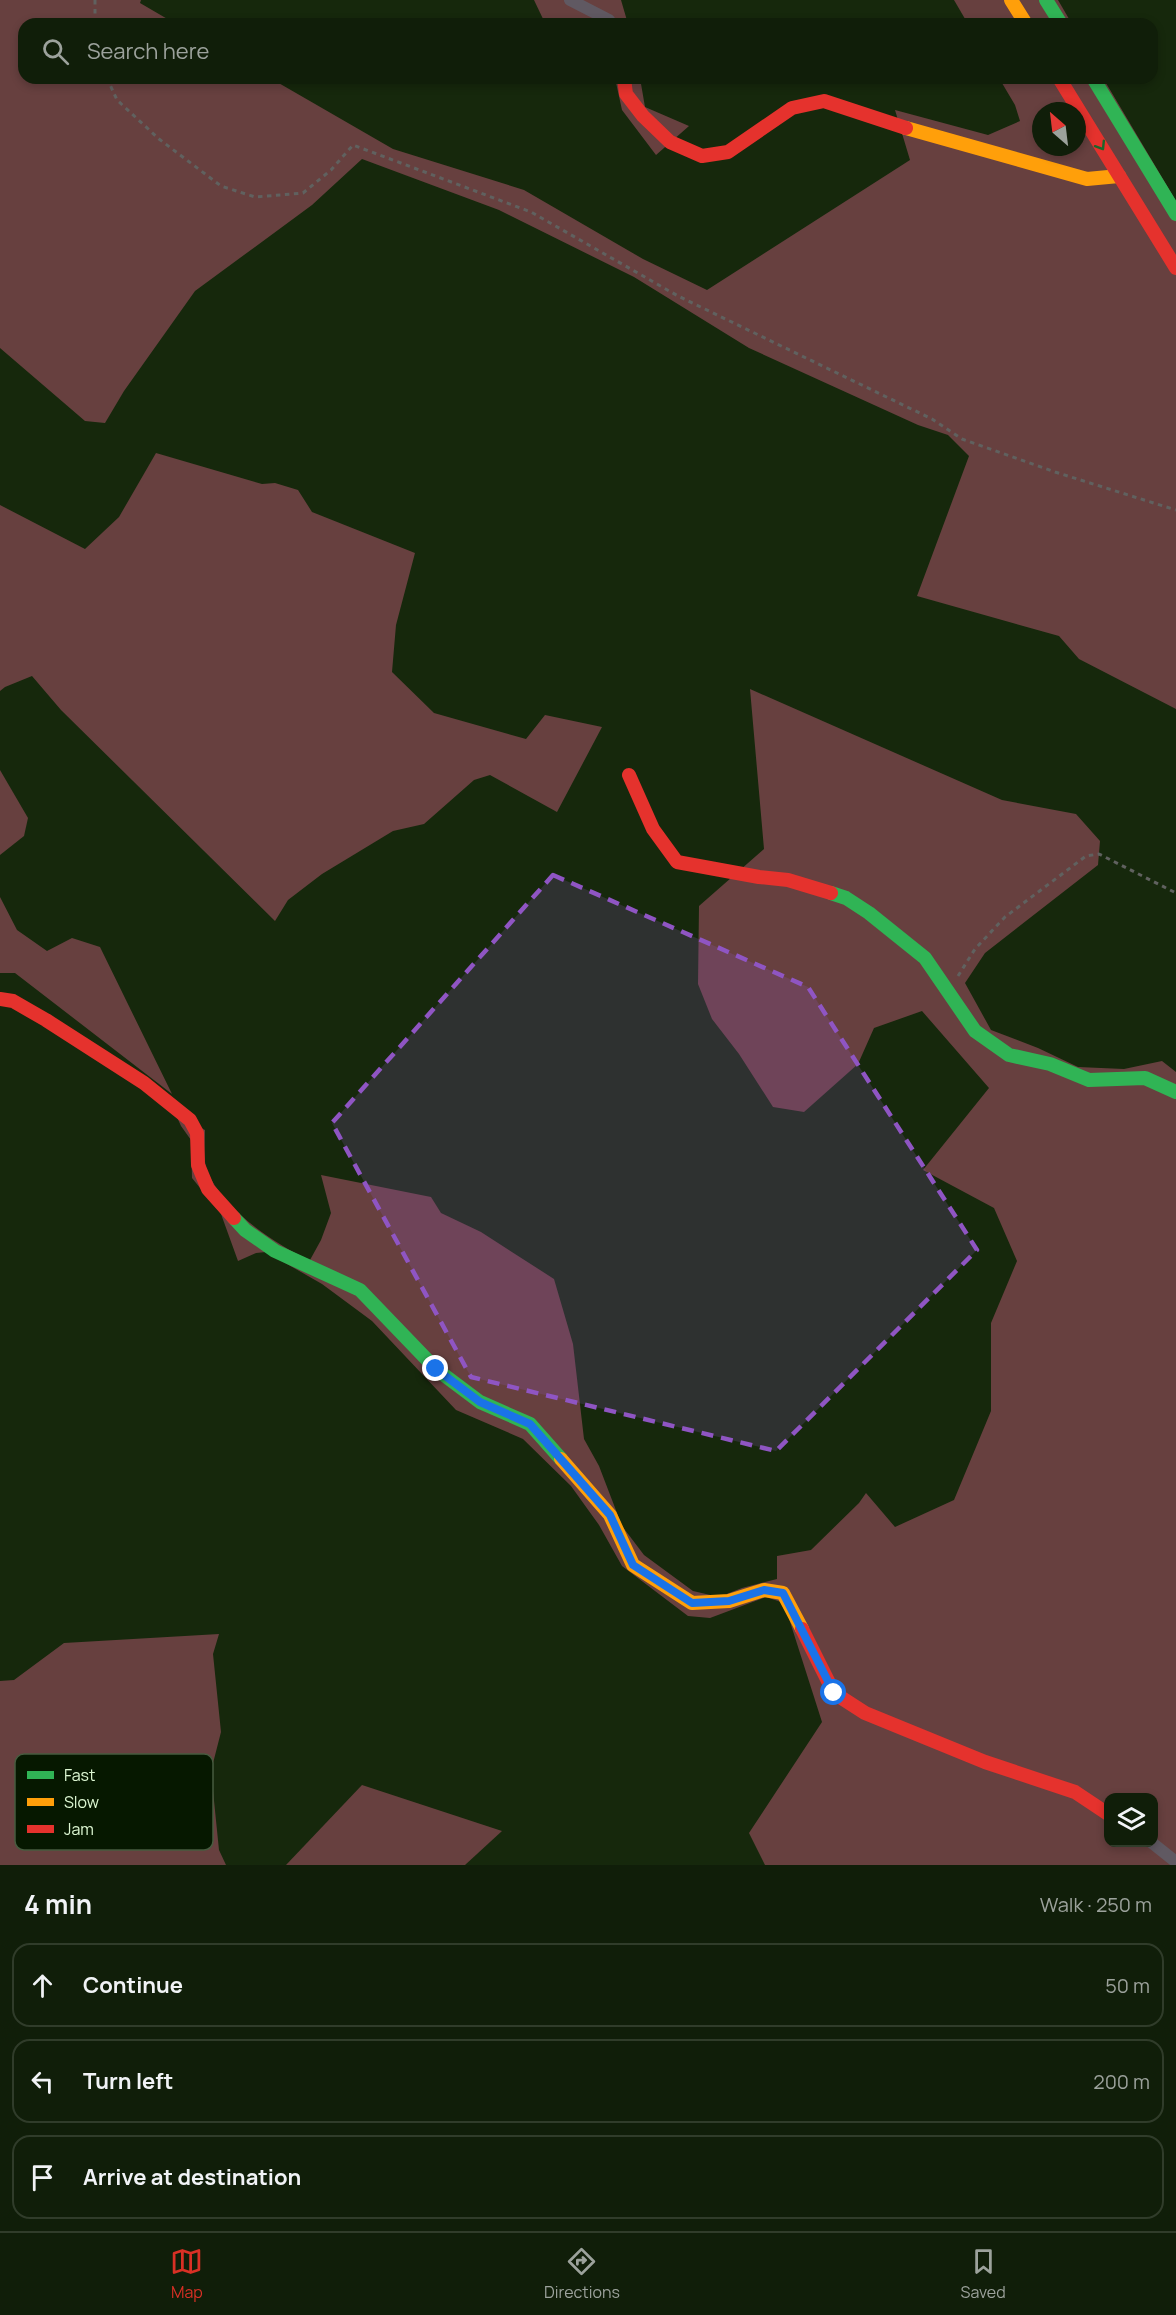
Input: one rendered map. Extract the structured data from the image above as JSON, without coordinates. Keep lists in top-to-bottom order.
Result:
{
  "legend": ["Fast", "Slow", "Jam"],
  "north": "top left",
  "page": {
    "search": "Search here",
    "heading": ["4 min", "Walk · 250 m"],
    "list": [
      ["Continue", "50 m"],
      ["Turn left", "200 m"],
      "Arrive at destination"
    ],
    "nav": ["Map", "Directions", "Saved"]
  }
}
